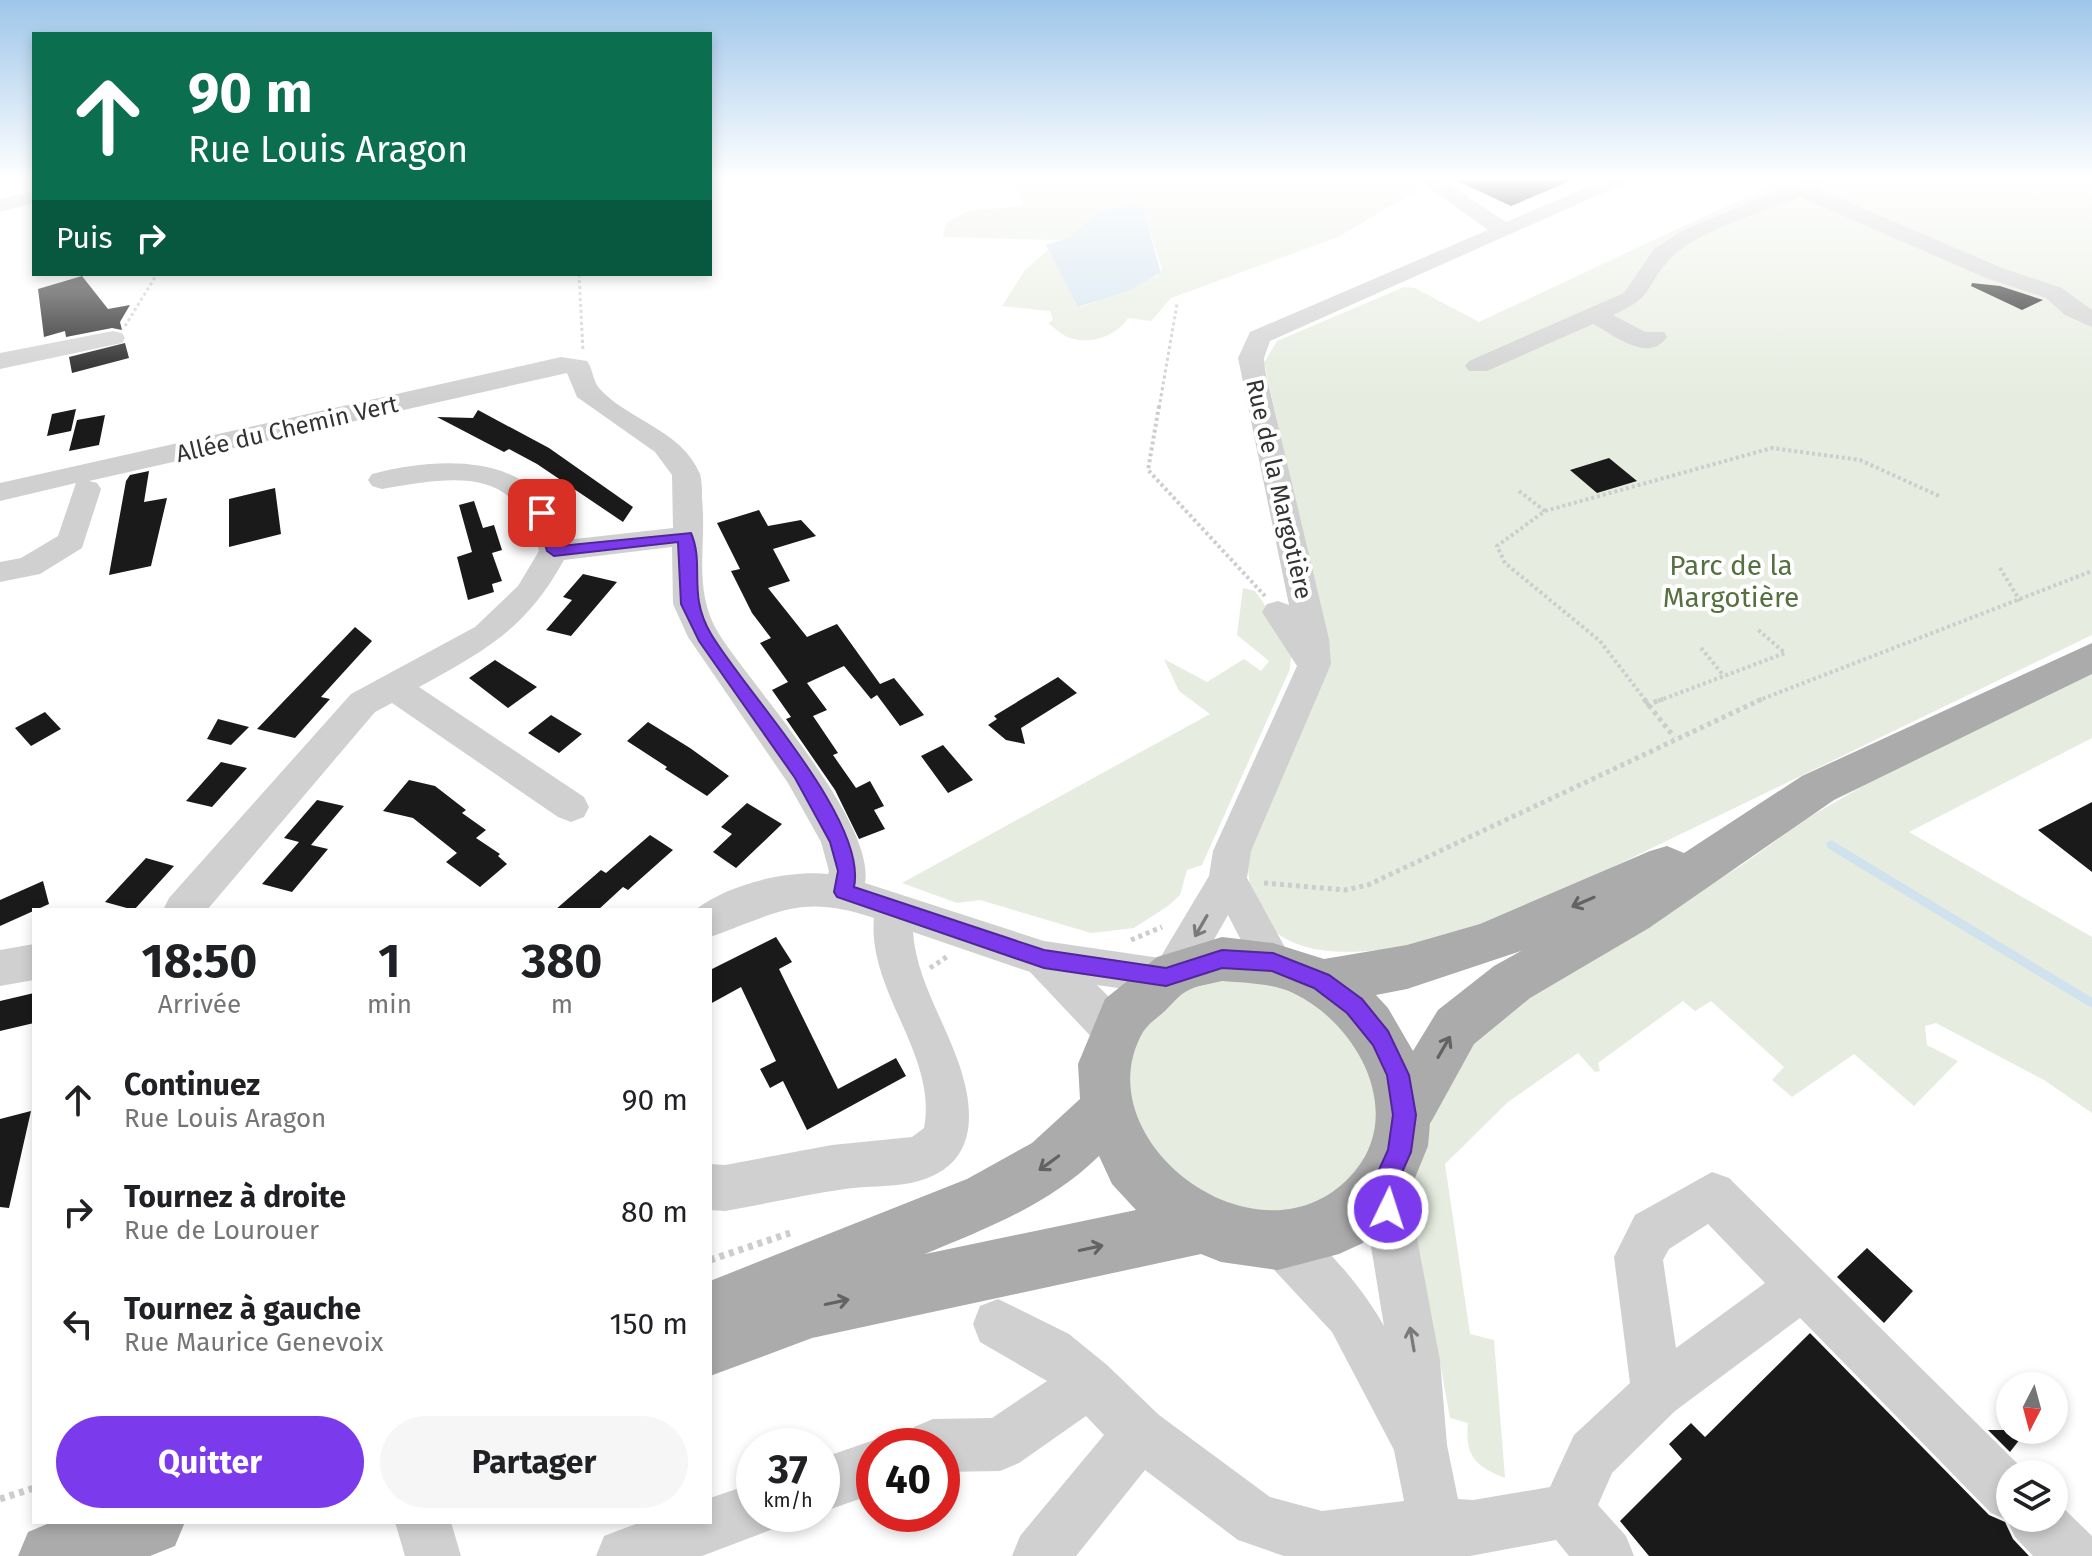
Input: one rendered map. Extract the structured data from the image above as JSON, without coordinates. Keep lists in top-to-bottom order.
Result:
{
  "streets": {
    "street": ["Allée du Chemin Vert", "Rue de la Margotière"]
  },
  "parks": ["Parc de la Margotière"],
  "north": "bottom",
  "page": {
    "turn": ["90 m", "Rue Louis Aragon"],
    "then": "Puis",
    "eta": [
      "18:50",
      "Arrivée",
      "1",
      "min",
      "380",
      "m"
    ],
    "list": [
      {
        "name": "Continuez",
        "note": "Rue Louis Aragon",
        "value": "90 m"
      },
      {
        "name": "Tournez à droite",
        "note": "Rue de Lourouer",
        "value": "80 m"
      },
      {
        "name": "Tournez à gauche",
        "note": "Rue Maurice Genevoix",
        "value": "150 m"
      }
    ],
    "buttons": ["Quitter", "Partager"],
    "speed": "37 km/h",
    "limit": "40"
  }
}
